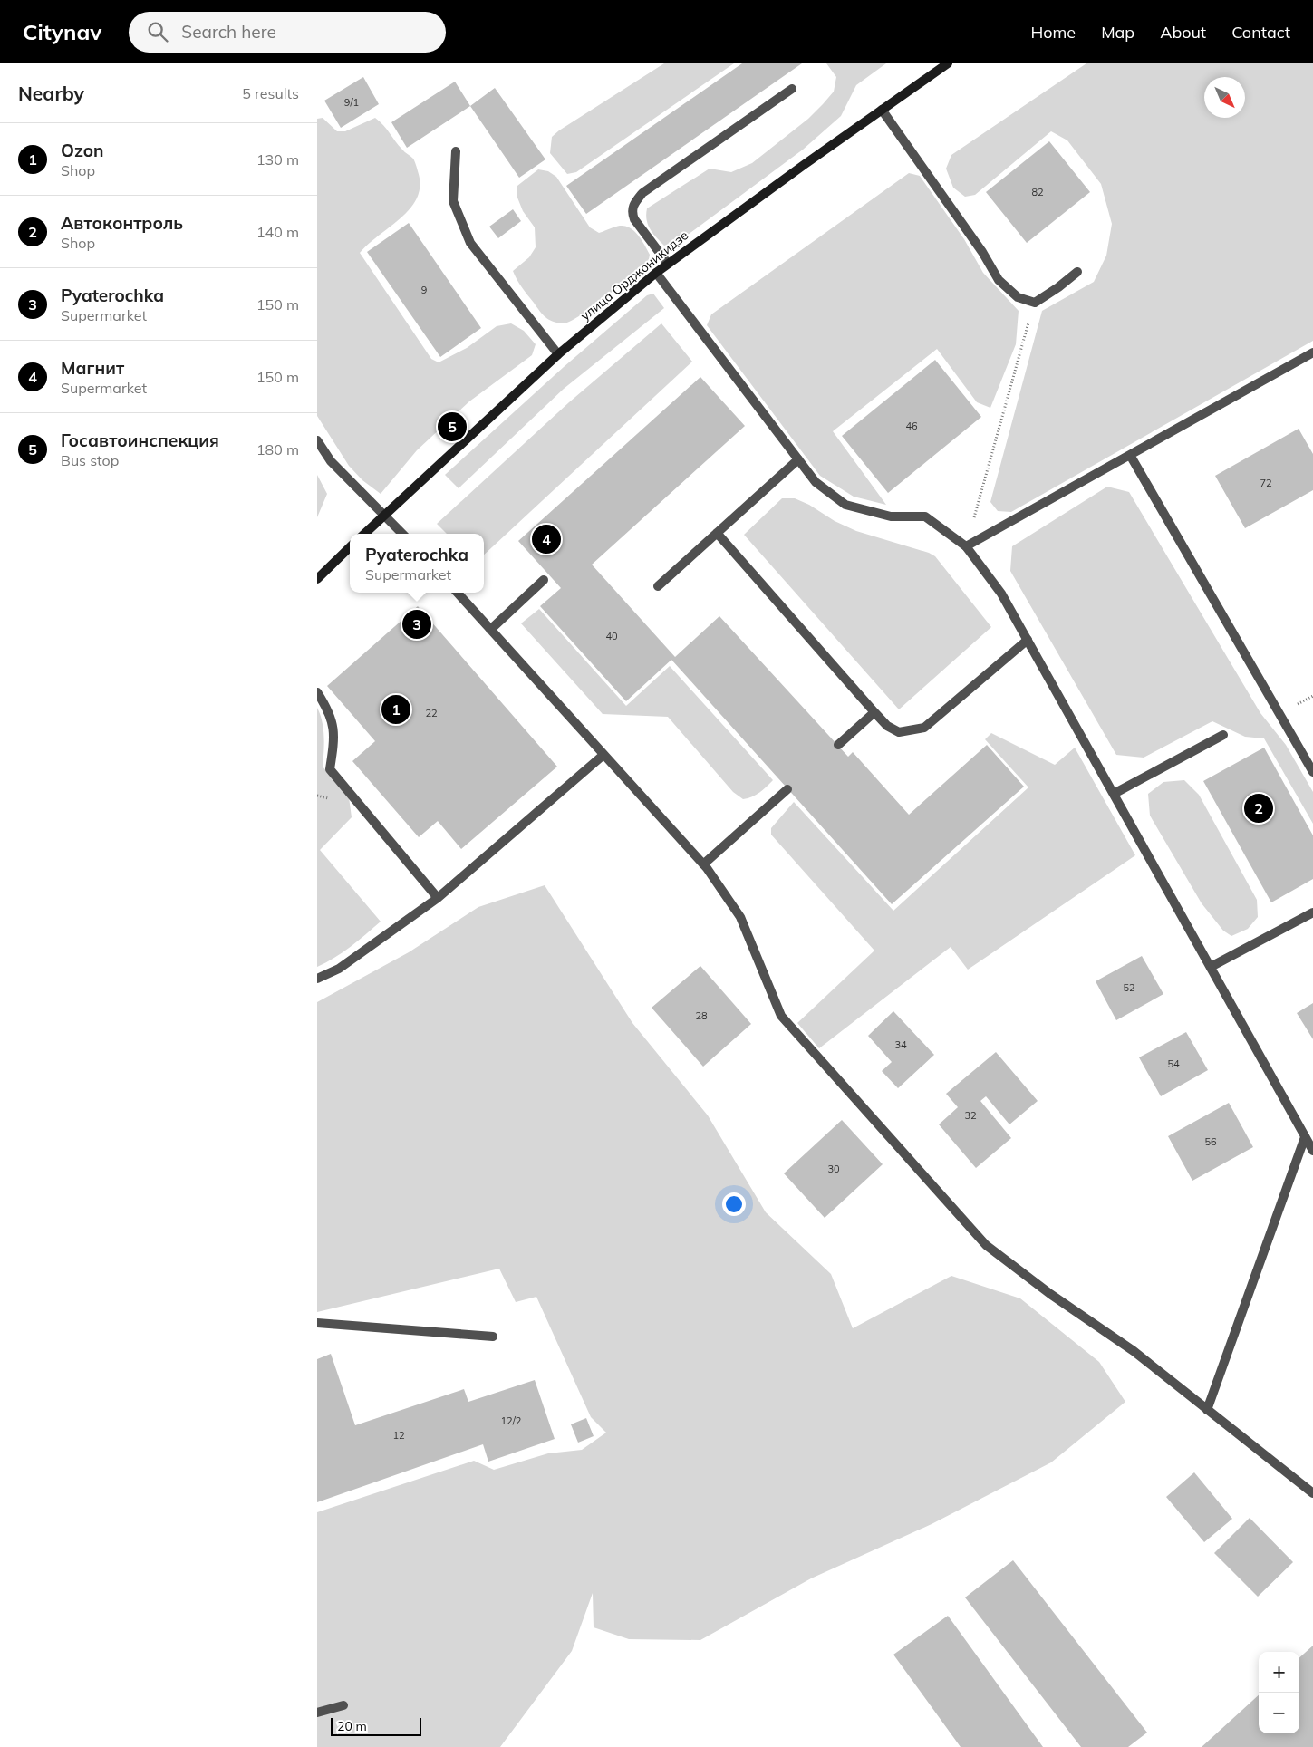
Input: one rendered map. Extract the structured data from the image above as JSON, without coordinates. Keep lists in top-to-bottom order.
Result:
{
  "streets": {
    "main road": ["улица Орджоникидзе"]
  },
  "house_numbers": [
    "9/1",
    "82",
    "9",
    "46",
    "72",
    "40",
    "22",
    "52",
    "28",
    "34",
    "54",
    "32",
    "56",
    "30",
    "12/2",
    "12"
  ],
  "scale_bar": "20 m",
  "north": "bottom right",
  "page": {
    "header": "Citynav",
    "search": "Search here",
    "nav": [
      "Home",
      "Map",
      "About",
      "Contact"
    ],
    "heading": ["Nearby", "5 results"],
    "list": [
      {
        "mark": "1",
        "name": "Ozon",
        "note": "Shop",
        "value": "130 m"
      },
      {
        "mark": "2",
        "name": "Автоконтроль",
        "note": "Shop",
        "value": "140 m"
      },
      {
        "mark": "3",
        "name": "Pyaterochka",
        "note": "Supermarket",
        "value": "150 m"
      },
      {
        "mark": "4",
        "name": "Магнит",
        "note": "Supermarket",
        "value": "150 m"
      },
      {
        "mark": "5",
        "name": "Госавтоинспекция",
        "note": "Bus stop",
        "value": "180 m"
      }
    ],
    "pins": [
      "5",
      "4",
      "3",
      "1",
      "2"
    ],
    "popup": ["Pyaterochka", "Supermarket"],
    "map_buttons": ["+", "−"],
    "scale": "20 m"
  }
}
